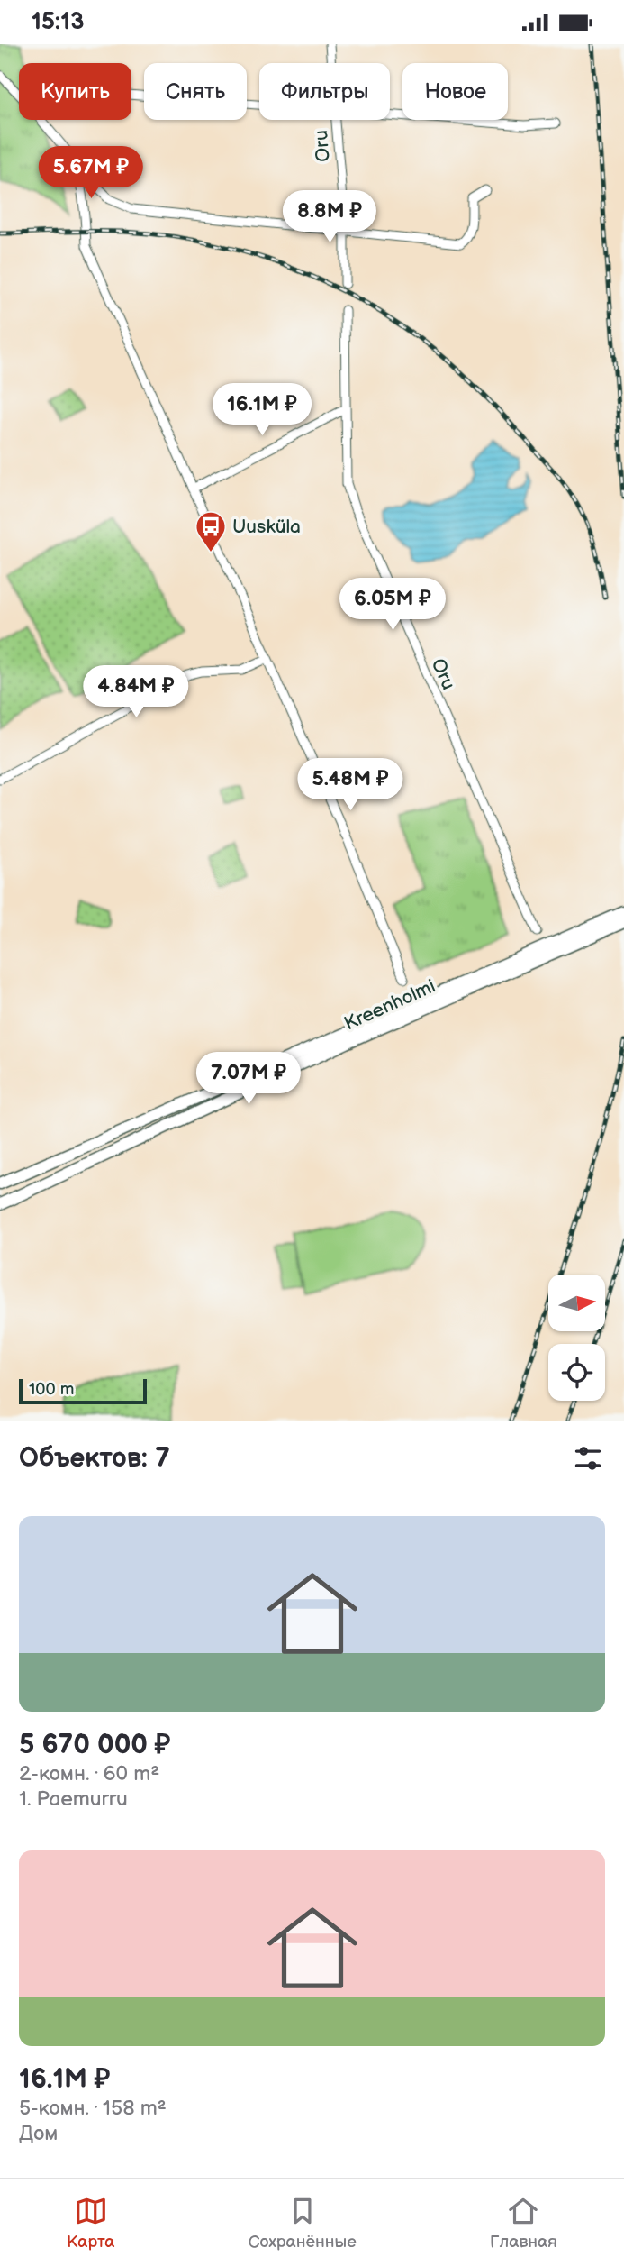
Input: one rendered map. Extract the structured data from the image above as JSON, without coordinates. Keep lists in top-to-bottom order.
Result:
{
  "streets": {
    "main road": ["Kreenholmi"],
    "street": ["Oru"]
  },
  "places": {
    "bus stop": ["Uusküla"]
  },
  "scale_bar": "100 m",
  "north": "right",
  "page": {
    "status": "15:13",
    "chip": [
      "Купить",
      "Снять",
      "Фильтры",
      "Новое"
    ],
    "price": [
      "5.67M ₽",
      "8.8M ₽",
      "16.1M ₽",
      "6.05M ₽",
      "4.84M ₽",
      "5.48M ₽",
      "7.07M ₽"
    ],
    "scale": "100 m",
    "heading": "Объектов: 7",
    "list": [
      {
        "name": "5 670 000 ₽",
        "note": "2-комн. · 60 m² · 1. Paemurru"
      },
      {
        "name": "16.1M ₽",
        "note": "5-комн. · 158 m² · Дом"
      }
    ],
    "tabs": ["Карта", "Сохранённые", "Главная"]
  }
}
